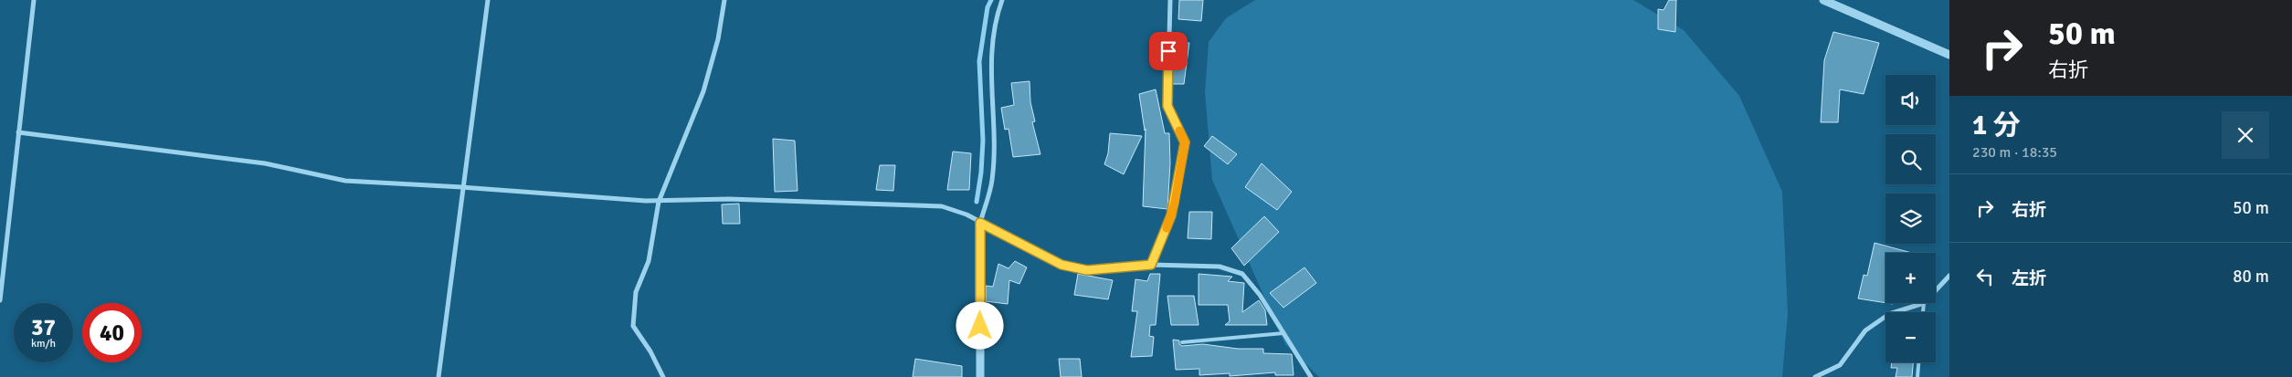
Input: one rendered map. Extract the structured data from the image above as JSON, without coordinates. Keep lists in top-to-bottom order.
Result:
{
  "page": {
    "turn": ["50 m", "右折"],
    "map_buttons": ["+", "−"],
    "heading": ["1 分", "230 m · 18:35"],
    "list": [
      {
        "name": "右折",
        "value": "50 m"
      },
      {
        "name": "左折",
        "value": "80 m"
      }
    ],
    "speed": "37 km/h",
    "limit": "40"
  }
}
